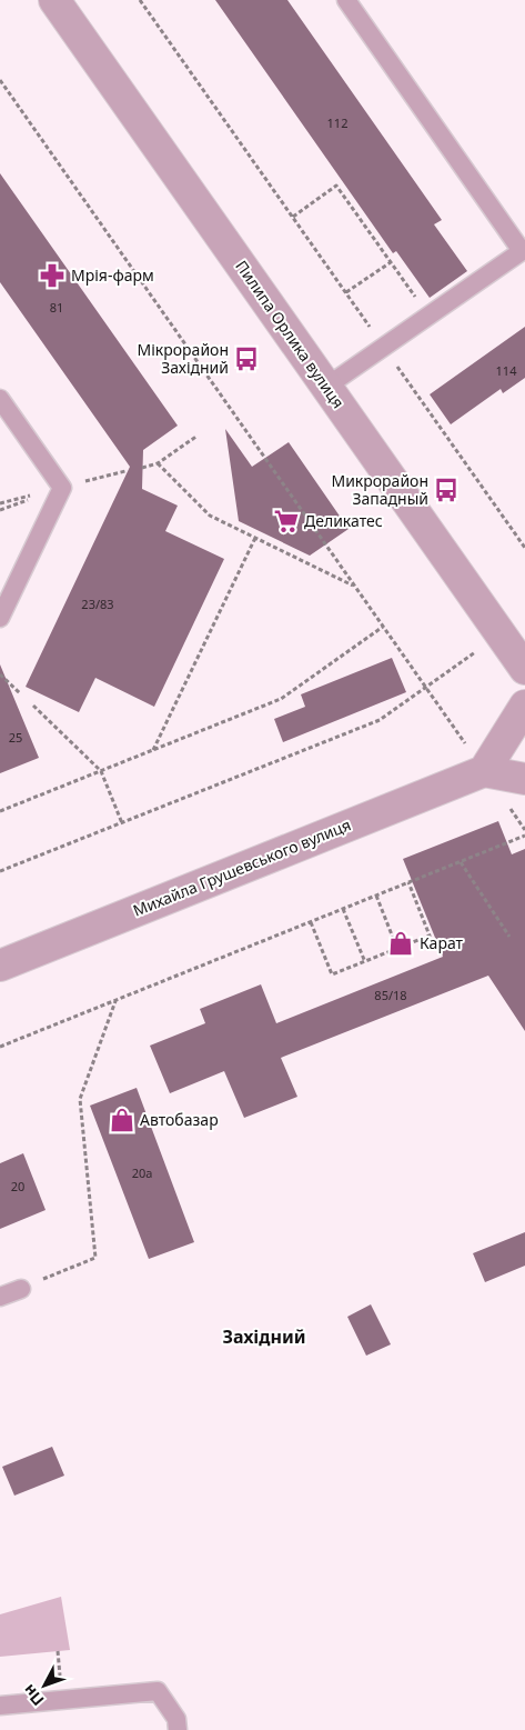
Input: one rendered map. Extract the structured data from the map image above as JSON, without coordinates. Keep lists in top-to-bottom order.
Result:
{
  "streets": {
    "street": ["Пилипа Орлика вулиця", "Михайла Грушевського вулиця"]
  },
  "districts": ["Західний"],
  "places": {
    "pharmacy": ["Мрія-фарм"],
    "bus stop": ["Мікрорайон Західний", "Микрорайон Западный"],
    "supermarket": ["Деликатес"],
    "shop": ["Карат", "Автобазар"]
  },
  "house_numbers": [
    "112",
    "81",
    "114",
    "23/83",
    "25",
    "85/18",
    "20а",
    "20"
  ],
  "north": "bottom left"
}
